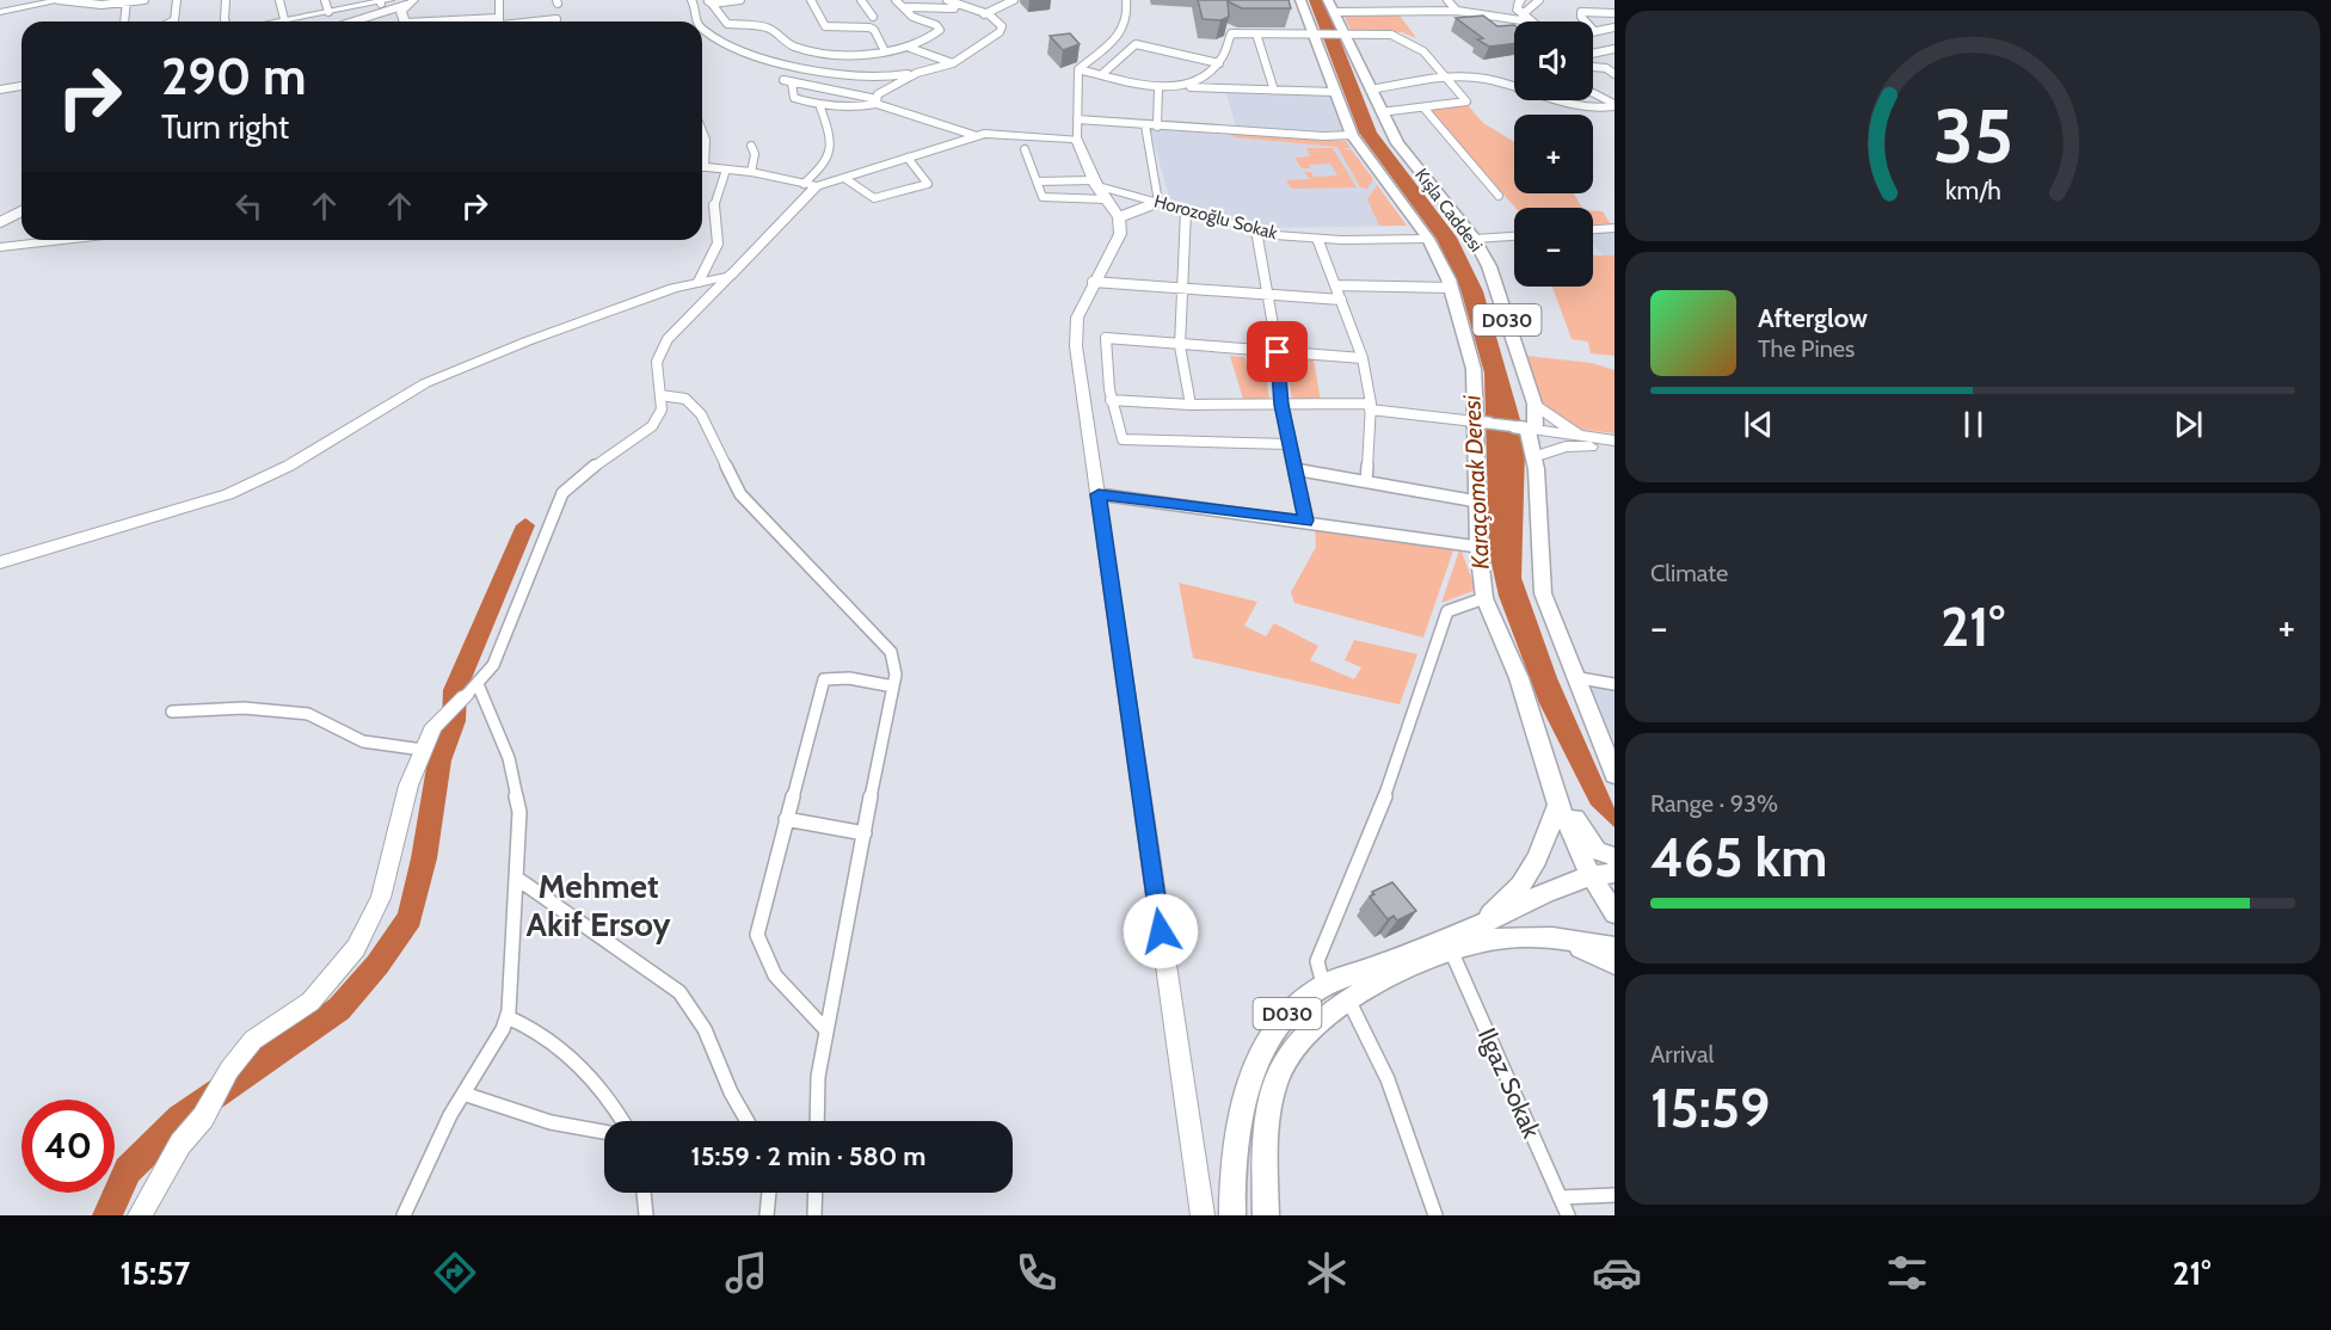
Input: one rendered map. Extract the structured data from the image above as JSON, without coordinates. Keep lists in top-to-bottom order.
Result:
{
  "streets": {
    "main road": ["Kışla Caddesi", "D030"],
    "street": ["Horozoğlu Sokak", "Ilgaz Sokak"]
  },
  "districts": ["Mehmet Akif Ersoy"],
  "water": ["Karaçomak Deresi"],
  "page": {
    "map_buttons": ["+", "−"],
    "turn": ["290 m", "Turn right"],
    "song": ["Afterglow", "The Pines"],
    "tile": [
      "Climate",
      ["Range · 93%", "465 km"],
      ["Arrival", "15:59"]
    ],
    "heat": ["−", "21°", "+"],
    "limit": "40",
    "trip": "15:59 · 2 min · 580 m",
    "tabs": ["15:57", "21°"],
    "gauge": ["35", "km/h"]
  }
}
